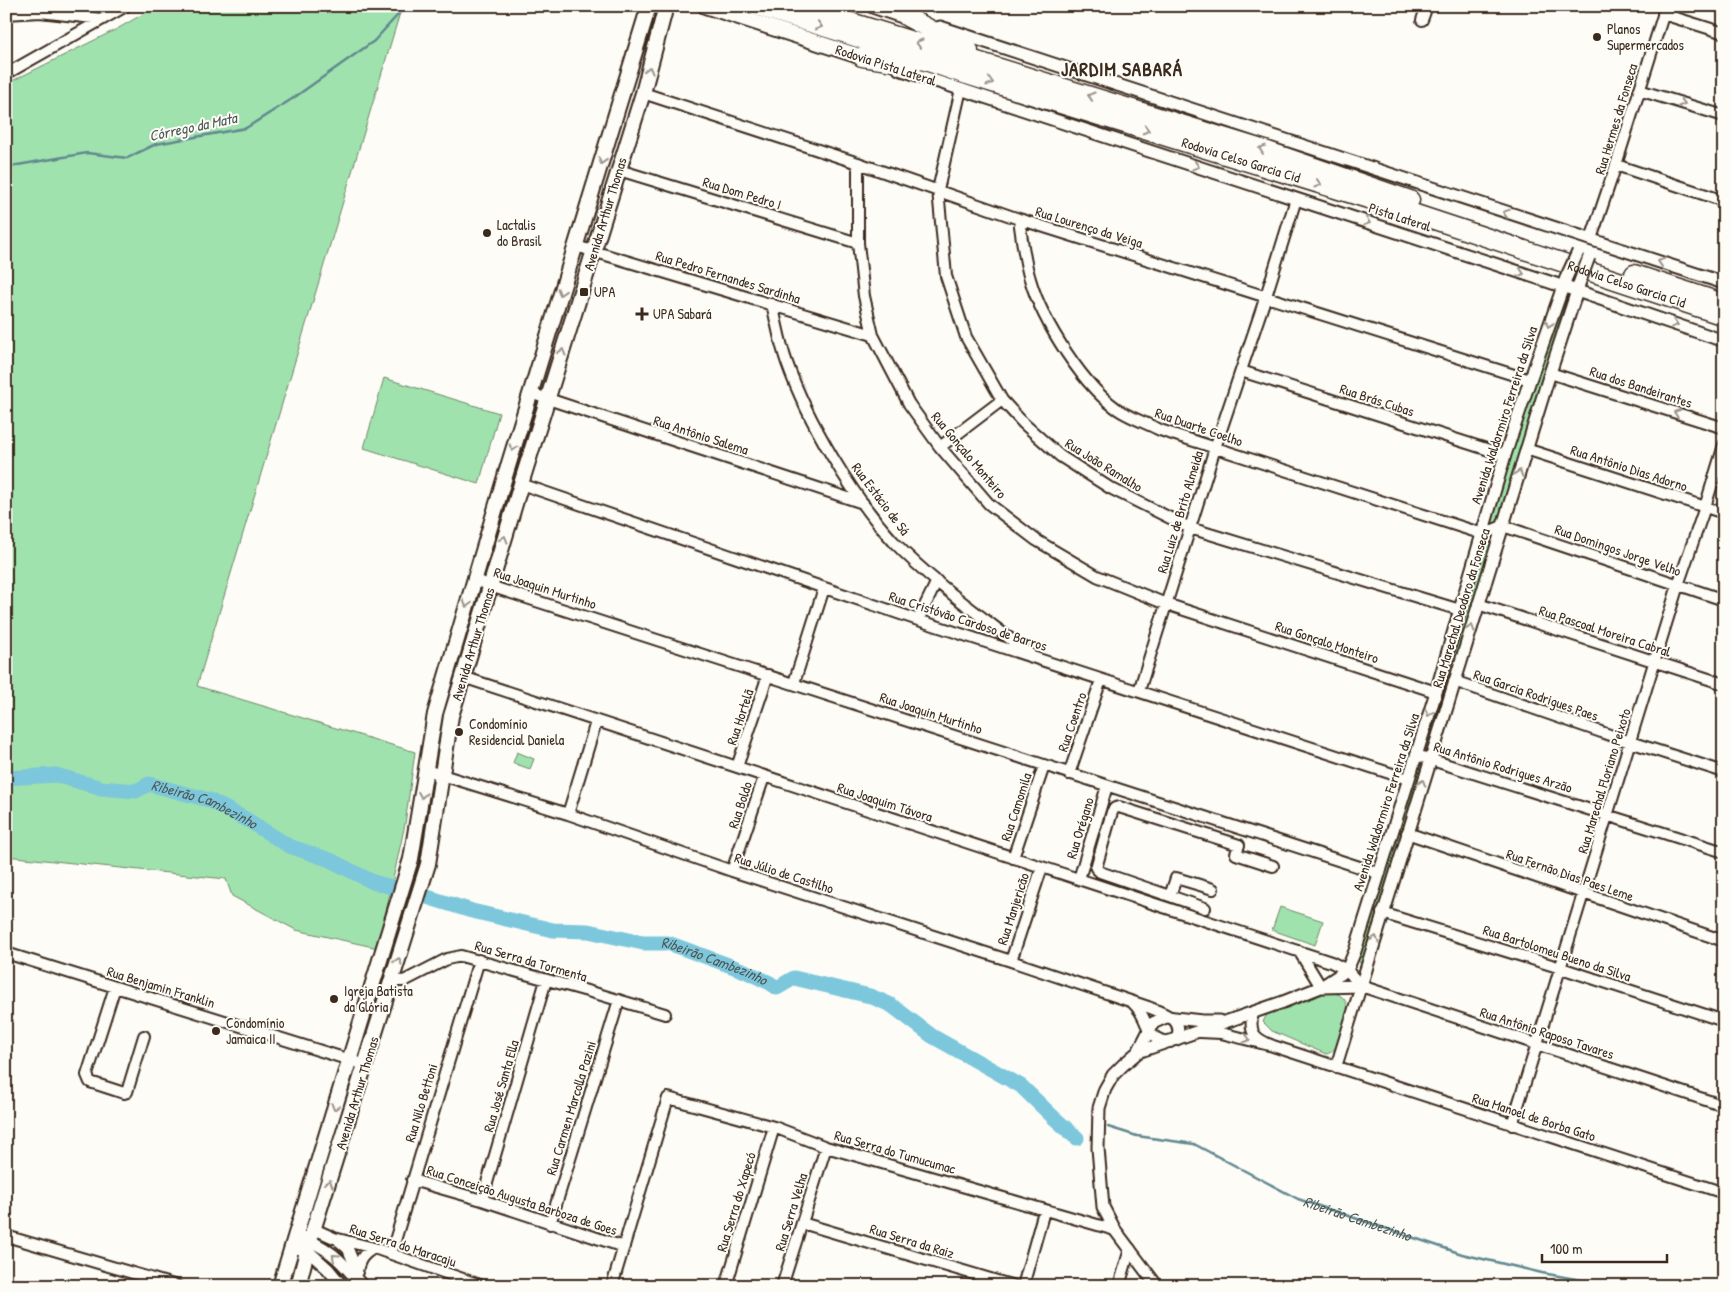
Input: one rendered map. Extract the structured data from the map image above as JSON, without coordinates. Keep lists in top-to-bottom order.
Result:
{
  "streets": {
    "highway": ["Rodovia Celso Garcia Cid"],
    "main road": ["Rodovia Pista Lateral", "Avenida Arthur Thomas"],
    "street": [
      "Rua Hermes da Fonseca",
      "Rua Dom Pedro I",
      "Pista Lateral",
      "Rua Lourenço da Veiga",
      "Rua Pedro Fernandes Sardinha",
      "Rua dos Bandeirantes",
      "Rua Brás Cubas",
      "Avenida Waldormiro Ferreira da Silva",
      "Rua Duarte Coelho",
      "Rua Antônio Salema",
      "Rua Gonçalo Monteiro",
      "Rua João Ramalho",
      "Rua Antônio Dias Adorno",
      "Rua Estácio de Sá",
      "Rua Luiz de Brito Almeida",
      "Rua Domingos Jorge Velho",
      "Rua Joaquin Murtinho",
      "Rua Marechal Deodoro da Fonseca",
      "Rua Cristóvão Cardoso de Barros",
      "Rua Pascoal Moreira Cabral",
      "Rua Garcia Rodrigues Paes",
      "Rua Hortelã",
      "Rua Coentro",
      "Rua Antônio Rodrigues Arzão",
      "Rua Marechal Floriano Peixoto",
      "Rua Joaquim Távora",
      "Rua Boldo",
      "Rua Camomila",
      "Rua Orégano",
      "Rua Júlio de Castilho",
      "Rua Fernão Dias Paes Leme",
      "Rua Manjericão",
      "Rua Bartolomeu Bueno da Silva",
      "Rua Serra da Tormenta",
      "Rua Benjamin Franklin",
      "Rua Antônio Raposo Tavares",
      "Rua José Santa Ella",
      "Rua Nilo Bettoni",
      "Rua Carmen Marcolla Pazini",
      "Rua Manoel de Borba Gato",
      "Rua Serra do Tumucumac",
      "Rua Conceição Augusta Barboza de Goes",
      "Rua Serra do Xapecó",
      "Rua Serra Velha",
      "Rua Serra da Raiz",
      "Rua Serra do Maracaju"
    ]
  },
  "crossings": [
    ["Rua Hermes da Fonseca", "Avenida Waldormiro Ferreira da Silva"],
    ["Rua Hermes da Fonseca", "Rua Marechal Deodoro da Fonseca"],
    ["Rodovia Celso Garcia Cid", "Pista Lateral"],
    ["Rodovia Celso Garcia Cid", "Rua João Ramalho"],
    ["Rua Dom Pedro I", "Avenida Arthur Thomas"],
    ["Rua Dom Pedro I", "Rua Gonçalo Monteiro"],
    ["Avenida Arthur Thomas", "Rua Lourenço da Veiga"],
    ["Avenida Arthur Thomas", "Rua Pedro Fernandes Sardinha"],
    ["Avenida Arthur Thomas", "Rua Antônio Salema"],
    ["Avenida Arthur Thomas", "Rua Joaquin Murtinho"],
    ["Avenida Arthur Thomas", "Rua Cristóvão Cardoso de Barros"],
    ["Avenida Arthur Thomas", "Rua Joaquim Távora"],
    ["Avenida Arthur Thomas", "Rua Júlio de Castilho"],
    ["Avenida Arthur Thomas", "Rua Serra da Tormenta"],
    ["Avenida Arthur Thomas", "Rua Benjamin Franklin"],
    ["Avenida Arthur Thomas", "Rua Serra do Maracaju"],
    ["Pista Lateral", "Avenida Waldormiro Ferreira da Silva"],
    ["Pista Lateral", "Rua João Ramalho"],
    ["Pista Lateral", "Rua Luiz de Brito Almeida"],
    ["Pista Lateral", "Rua Marechal Deodoro da Fonseca"],
    ["Rua Lourenço da Veiga", "Avenida Waldormiro Ferreira da Silva"],
    ["Rua Lourenço da Veiga", "Rua Duarte Coelho"],
    ["Rua Lourenço da Veiga", "Rua Gonçalo Monteiro"],
    ["Rua Lourenço da Veiga", "Rua João Ramalho"],
    ["Rua Lourenço da Veiga", "Rua Luiz de Brito Almeida"],
    ["Rua Pedro Fernandes Sardinha", "Rua Gonçalo Monteiro"],
    ["Rua Pedro Fernandes Sardinha", "Rua Estácio de Sá"],
    ["Rua dos Bandeirantes", "Rua Marechal Deodoro da Fonseca"],
    ["Rua Brás Cubas", "Avenida Waldormiro Ferreira da Silva"],
    ["Rua Brás Cubas", "Rua Luiz de Brito Almeida"],
    ["Avenida Waldormiro Ferreira da Silva", "Rua Duarte Coelho"],
    ["Avenida Waldormiro Ferreira da Silva", "Rua Gonçalo Monteiro"],
    ["Avenida Waldormiro Ferreira da Silva", "Rua João Ramalho"],
    ["Avenida Waldormiro Ferreira da Silva", "Rua Joaquin Murtinho"],
    ["Avenida Waldormiro Ferreira da Silva", "Rua Marechal Deodoro da Fonseca"],
    ["Avenida Waldormiro Ferreira da Silva", "Rua Cristóvão Cardoso de Barros"],
    ["Avenida Waldormiro Ferreira da Silva", "Rua Antônio Rodrigues Arzão"],
    ["Avenida Waldormiro Ferreira da Silva", "Rua Joaquim Távora"],
    ["Rua Duarte Coelho", "Rua Luiz de Brito Almeida"],
    ["Rua Antônio Salema", "Rua Estácio de Sá"],
    ["Rua Gonçalo Monteiro", "Rua Luiz de Brito Almeida"],
    ["Rua João Ramalho", "Rua Luiz de Brito Almeida"],
    ["Rua Antônio Dias Adorno", "Rua Marechal Deodoro da Fonseca"],
    ["Rua Antônio Dias Adorno", "Rua Marechal Floriano Peixoto"],
    ["Rua Estácio de Sá", "Rua Cristóvão Cardoso de Barros"],
    ["Rua Luiz de Brito Almeida", "Rua Cristóvão Cardoso de Barros"],
    ["Rua Domingos Jorge Velho", "Rua Marechal Deodoro da Fonseca"],
    ["Rua Domingos Jorge Velho", "Rua Marechal Floriano Peixoto"],
    ["Rua Joaquin Murtinho", "Rua Hortelã"],
    ["Rua Joaquin Murtinho", "Rua Coentro"],
    ["Rua Joaquin Murtinho", "Rua Camomila"],
    ["Rua Joaquin Murtinho", "Rua Orégano"],
    ["Rua Marechal Deodoro da Fonseca", "Rua Pascoal Moreira Cabral"],
    ["Rua Marechal Deodoro da Fonseca", "Rua Garcia Rodrigues Paes"],
    ["Rua Marechal Deodoro da Fonseca", "Rua Antônio Rodrigues Arzão"],
    ["Rua Marechal Deodoro da Fonseca", "Rua Joaquim Távora"],
    ["Rua Marechal Deodoro da Fonseca", "Rua Fernão Dias Paes Leme"],
    ["Rua Marechal Deodoro da Fonseca", "Rua Bartolomeu Bueno da Silva"],
    ["Rua Marechal Deodoro da Fonseca", "Rua Antônio Raposo Tavares"],
    ["Rua Cristóvão Cardoso de Barros", "Rua Coentro"],
    ["Rua Pascoal Moreira Cabral", "Rua Marechal Floriano Peixoto"],
    ["Rua Garcia Rodrigues Paes", "Rua Marechal Floriano Peixoto"],
    ["Rua Hortelã", "Rua Joaquim Távora"],
    ["Rua Antônio Rodrigues Arzão", "Rua Marechal Floriano Peixoto"],
    ["Rua Marechal Floriano Peixoto", "Rua Fernão Dias Paes Leme"],
    ["Rua Marechal Floriano Peixoto", "Rua Bartolomeu Bueno da Silva"],
    ["Rua Marechal Floriano Peixoto", "Rua Antônio Raposo Tavares"],
    ["Rua Marechal Floriano Peixoto", "Rua Manoel de Borba Gato"],
    ["Rua Joaquim Távora", "Rua Boldo"],
    ["Rua Joaquim Távora", "Rua Camomila"],
    ["Rua Joaquim Távora", "Rua Orégano"],
    ["Rua Joaquim Távora", "Rua Manjericão"],
    ["Rua Joaquim Távora", "Rua Antônio Raposo Tavares"],
    ["Rua Boldo", "Rua Júlio de Castilho"],
    ["Rua Júlio de Castilho", "Rua Manjericão"],
    ["Rua Serra da Tormenta", "Rua José Santa Ella"],
    ["Rua Serra da Tormenta", "Rua Nilo Bettoni"],
    ["Rua Serra da Tormenta", "Rua Carmen Marcolla Pazini"],
    ["Rua José Santa Ella", "Rua Conceição Augusta Barboza de Goes"],
    ["Rua Nilo Bettoni", "Rua Conceição Augusta Barboza de Goes"],
    ["Rua Nilo Bettoni", "Rua Serra do Maracaju"],
    ["Rua Carmen Marcolla Pazini", "Rua Conceição Augusta Barboza de Goes"],
    ["Rua Serra do Tumucumac", "Rua Conceição Augusta Barboza de Goes"],
    ["Rua Serra do Tumucumac", "Rua Serra do Xapecó"],
    ["Rua Serra do Tumucumac", "Rua Serra Velha"],
    ["Rua Serra Velha", "Rua Serra da Raiz"]
  ],
  "one_way": ["Rua dos Bandeirantes", "Rua Marechal Deodoro da Fonseca"],
  "districts": ["JARDIM SABARÁ"],
  "water": ["Córrego da Mata", "Ribeirão Cambezinho"],
  "places": {
    "other": [
      "Planos Supermercados",
      "Lactalis do Brasil",
      "Condomínio Residencial Daniela",
      "Igreja Batista da Glória",
      "Condomínio Jamaica II"
    ],
    "transit": ["UPA"],
    "health": ["UPA Sabará"]
  },
  "scale_bar": "100 m"
}
